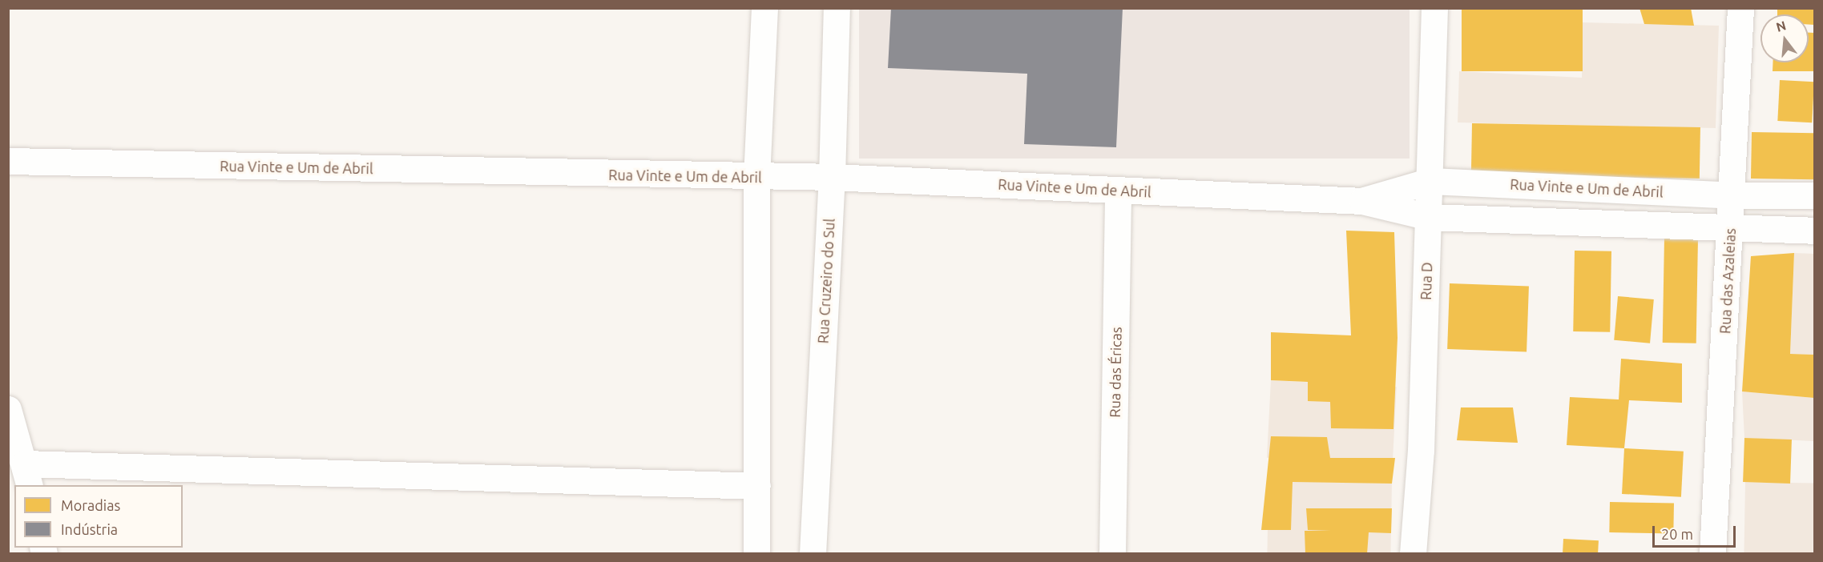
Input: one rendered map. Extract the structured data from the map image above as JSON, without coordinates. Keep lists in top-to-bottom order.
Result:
{
  "streets": {
    "street": [
      "Rua Vinte e Um de Abril",
      "Rua Cruzeiro do Sul",
      "Rua D",
      "Rua das Azaleias",
      "Rua das Éricas"
    ]
  },
  "crossings": [
    ["Rua Vinte e Um de Abril", "Rua Cruzeiro do Sul"],
    ["Rua Vinte e Um de Abril", "Rua D"],
    ["Rua Vinte e Um de Abril", "Rua das Azaleias"],
    ["Rua Vinte e Um de Abril", "Rua das Éricas"]
  ],
  "legend": ["Moradias", "Indústria"],
  "scale_bar": "20 m",
  "north": "top"
}
